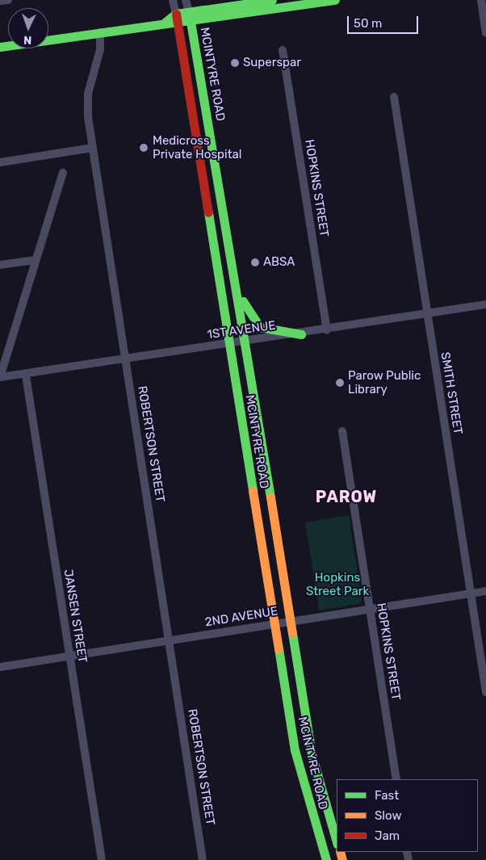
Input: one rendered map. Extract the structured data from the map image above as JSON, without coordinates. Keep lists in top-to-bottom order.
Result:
{
  "streets": {
    "main road": ["MCINTYRE ROAD"],
    "street": [
      "HOPKINS STREET",
      "1ST AVENUE",
      "SMITH STREET",
      "ROBERTSON STREET",
      "JANSEN STREET",
      "2ND AVENUE"
    ]
  },
  "crossings": [
    ["MCINTYRE ROAD", "1ST AVENUE"],
    ["MCINTYRE ROAD", "2ND AVENUE"],
    ["HOPKINS STREET", "1ST AVENUE"],
    ["HOPKINS STREET", "2ND AVENUE"],
    ["1ST AVENUE", "SMITH STREET"],
    ["1ST AVENUE", "ROBERTSON STREET"],
    ["1ST AVENUE", "JANSEN STREET"],
    ["SMITH STREET", "2ND AVENUE"],
    ["ROBERTSON STREET", "2ND AVENUE"],
    ["JANSEN STREET", "2ND AVENUE"]
  ],
  "districts": ["PAROW"],
  "parks": ["Hopkins Street Park"],
  "places": [
    "Superspar",
    "Medicross Private Hospital",
    "ABSA",
    "Parow Public Library"
  ],
  "legend": ["Fast", "Slow", "Jam"],
  "scale_bar": "50 m",
  "north": "bottom"
}
